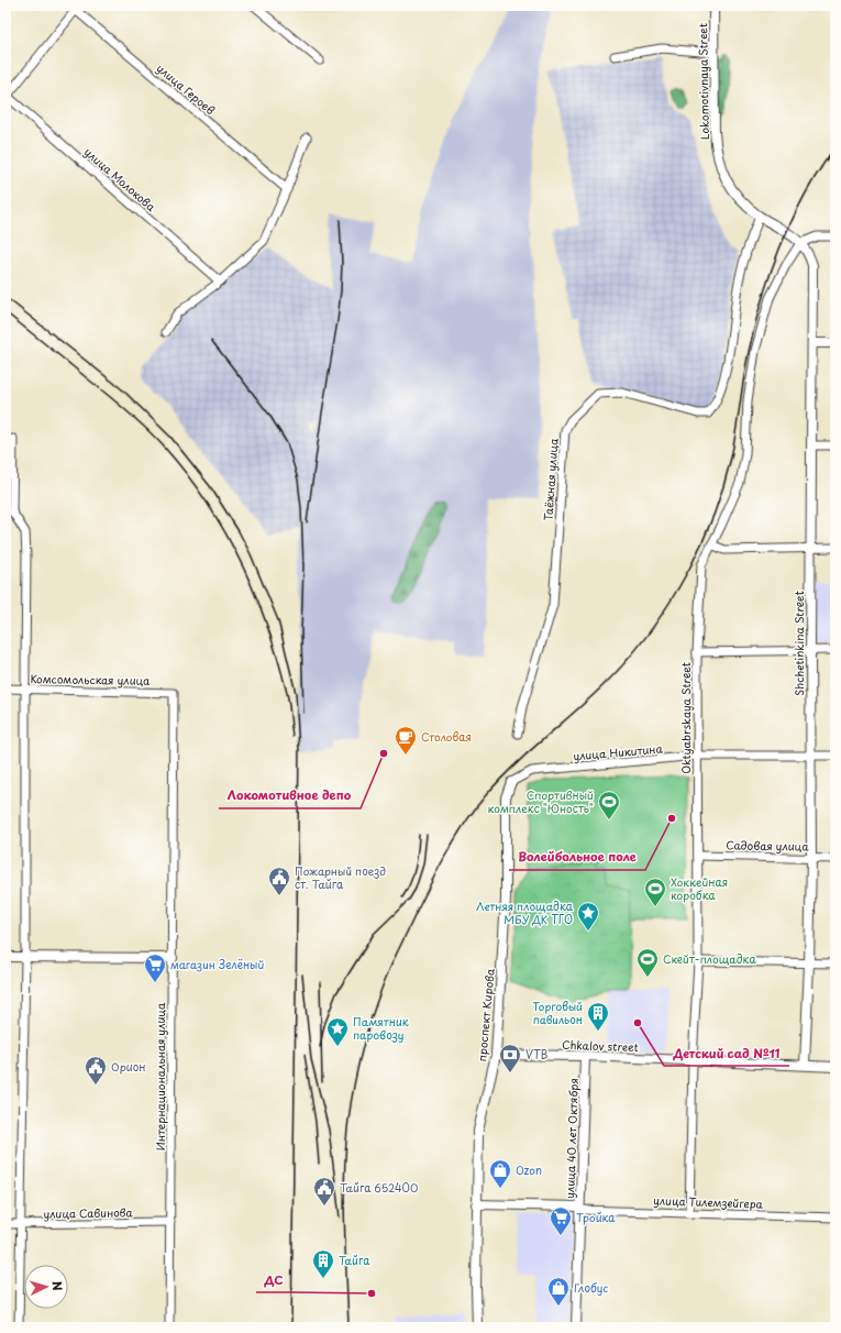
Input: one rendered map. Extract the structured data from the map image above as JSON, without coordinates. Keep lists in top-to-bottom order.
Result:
{
  "streets": {
    "street": [
      "Lokomotivnaya Street",
      "улица Героев",
      "улица Молокова",
      "Таёжная улица",
      "Shchetinkina Street",
      "Комсомольская улица",
      "Oktyabrskaya Street",
      "улица Никитина",
      "Садовая улица",
      "проспект Кирова",
      "Chkalov street",
      "Интернациональная улица",
      "улица 40 лет Октября",
      "улица Тилемзейгера",
      "улица Савинова"
    ]
  },
  "crossings": [
    ["Lokomotivnaya Street", "Таёжная улица"],
    ["Lokomotivnaya Street", "Shchetinkina Street"],
    ["Shchetinkina Street", "Oktyabrskaya Street"],
    ["Shchetinkina Street", "улица Никитина"],
    ["Shchetinkina Street", "Садовая улица"],
    ["Shchetinkina Street", "Chkalov street"],
    ["Комсомольская улица", "Интернациональная улица"],
    ["Oktyabrskaya Street", "улица Никитина"],
    ["Oktyabrskaya Street", "Садовая улица"],
    ["Oktyabrskaya Street", "Chkalov street"],
    ["Oktyabrskaya Street", "улица Тилемзейгера"],
    ["улица Никитина", "проспект Кирова"],
    ["проспект Кирова", "Chkalov street"],
    ["проспект Кирова", "улица Тилемзейгера"],
    ["Chkalov street", "улица 40 лет Октября"],
    ["Интернациональная улица", "улица Савинова"],
    ["улица 40 лет Октября", "улица Тилемзейгера"]
  ],
  "places": {
    "other": [
      "Локомотивное депо",
      "Волейбольное поле",
      "Детский сад №11",
      "ДС"
    ],
    "cafe": ["Столовая"],
    "sports": ["Спортивный комплекс \"Юность\"", "Хоккейная коробка", "Скейт-площадка"],
    "public building": ["Пожарный поезд ст. Тайга", "Орион", "Тайга 652400"],
    "place": ["Летняя площадка МБУ ДК ТГО", "Памятник паровозу"],
    "supermarket": ["магазин Зелёный", "Тройка"],
    "building": ["Торговый павильон", "Тайга"],
    "bank": ["VTB"],
    "shop": ["Ozon", "Глобус"]
  },
  "north": "right"
}
